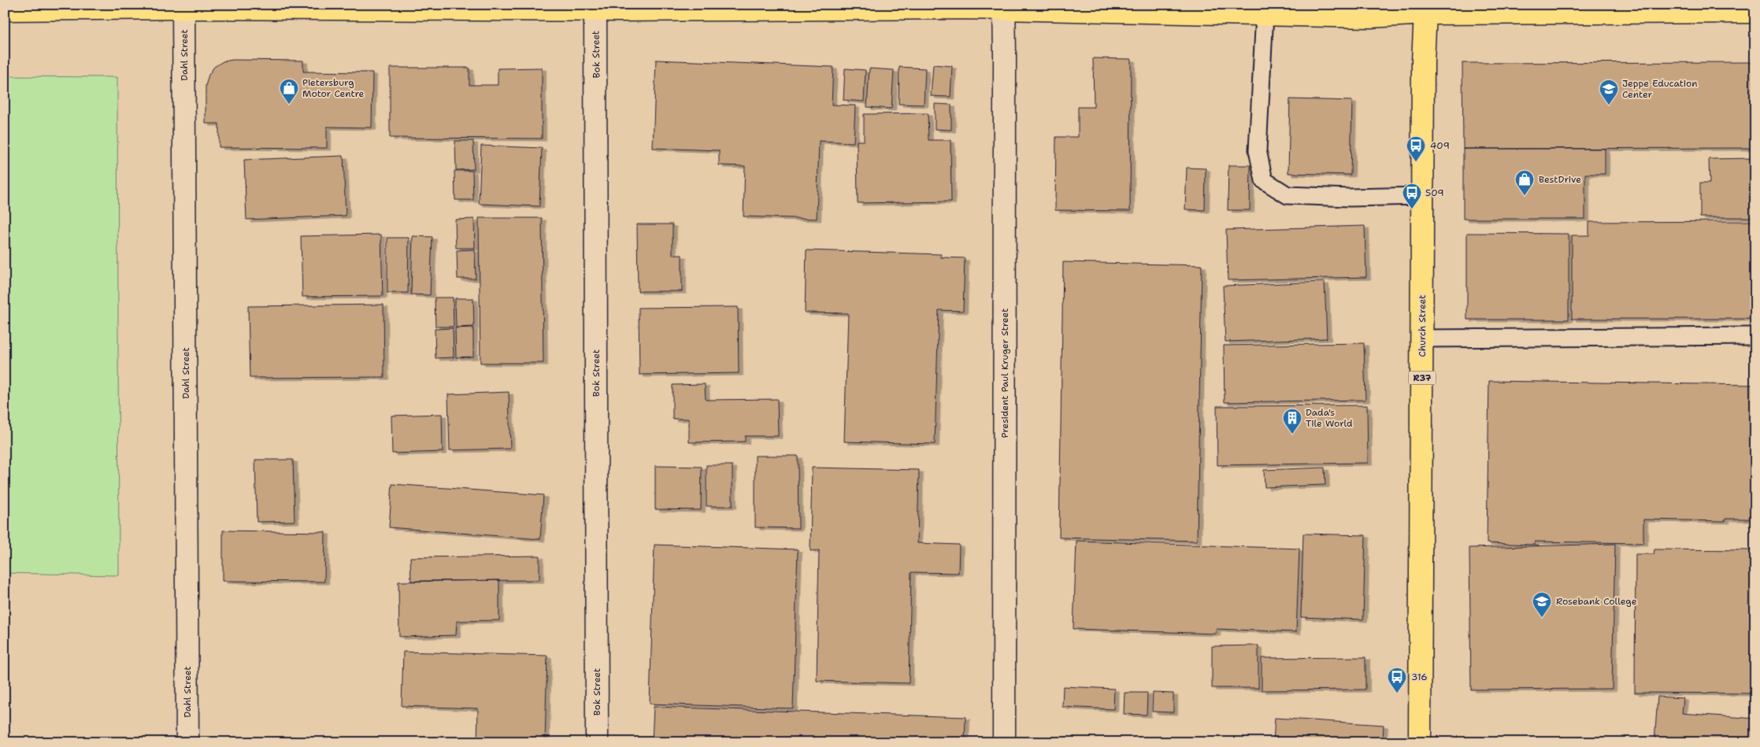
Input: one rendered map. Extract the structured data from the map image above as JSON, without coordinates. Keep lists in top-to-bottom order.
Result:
{
  "streets": {
    "main road": ["Church Street", "R37"],
    "street": ["Bok Street", "Dahl Street", "President Paul Kruger Street"]
  },
  "places": {
    "shop": ["Pietersburg Motor Centre", "BestDrive"],
    "school or university": ["Jeppe Education Center", "Rosebank College"],
    "bus stop": ["409", "509", "316"],
    "building": ["Dada's Tile World"]
  }
}
